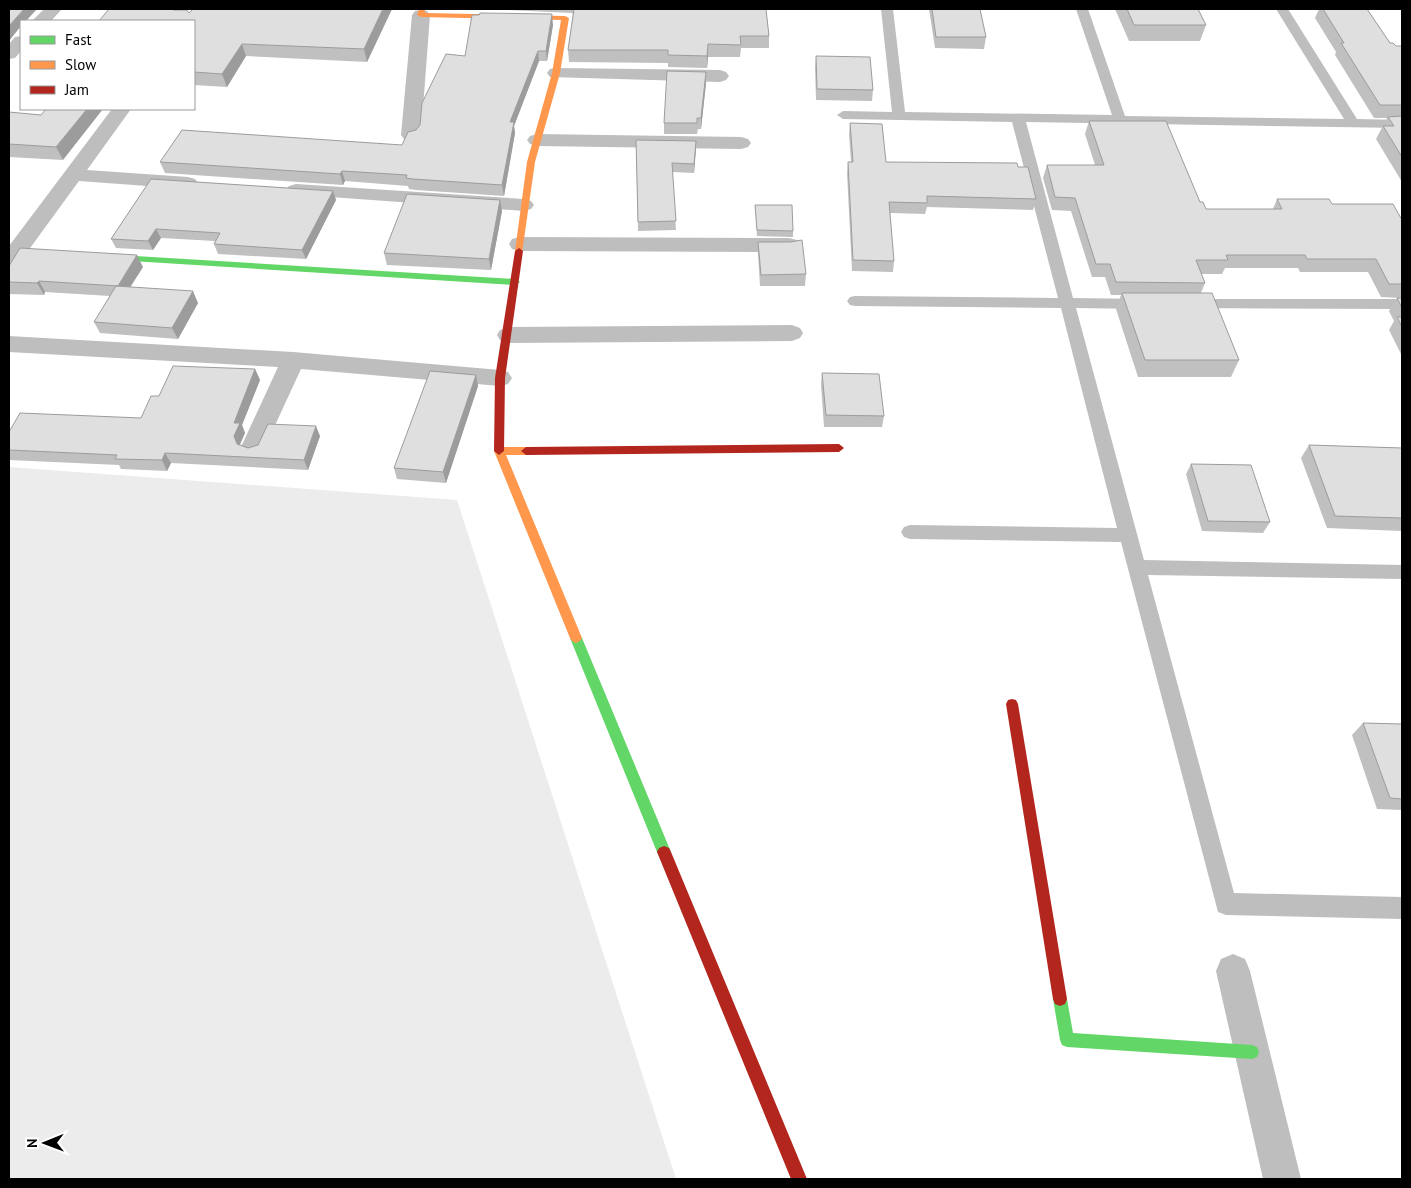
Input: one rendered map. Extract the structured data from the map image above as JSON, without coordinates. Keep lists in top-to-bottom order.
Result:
{
  "legend": ["Fast", "Slow", "Jam"],
  "north": "left"
}
